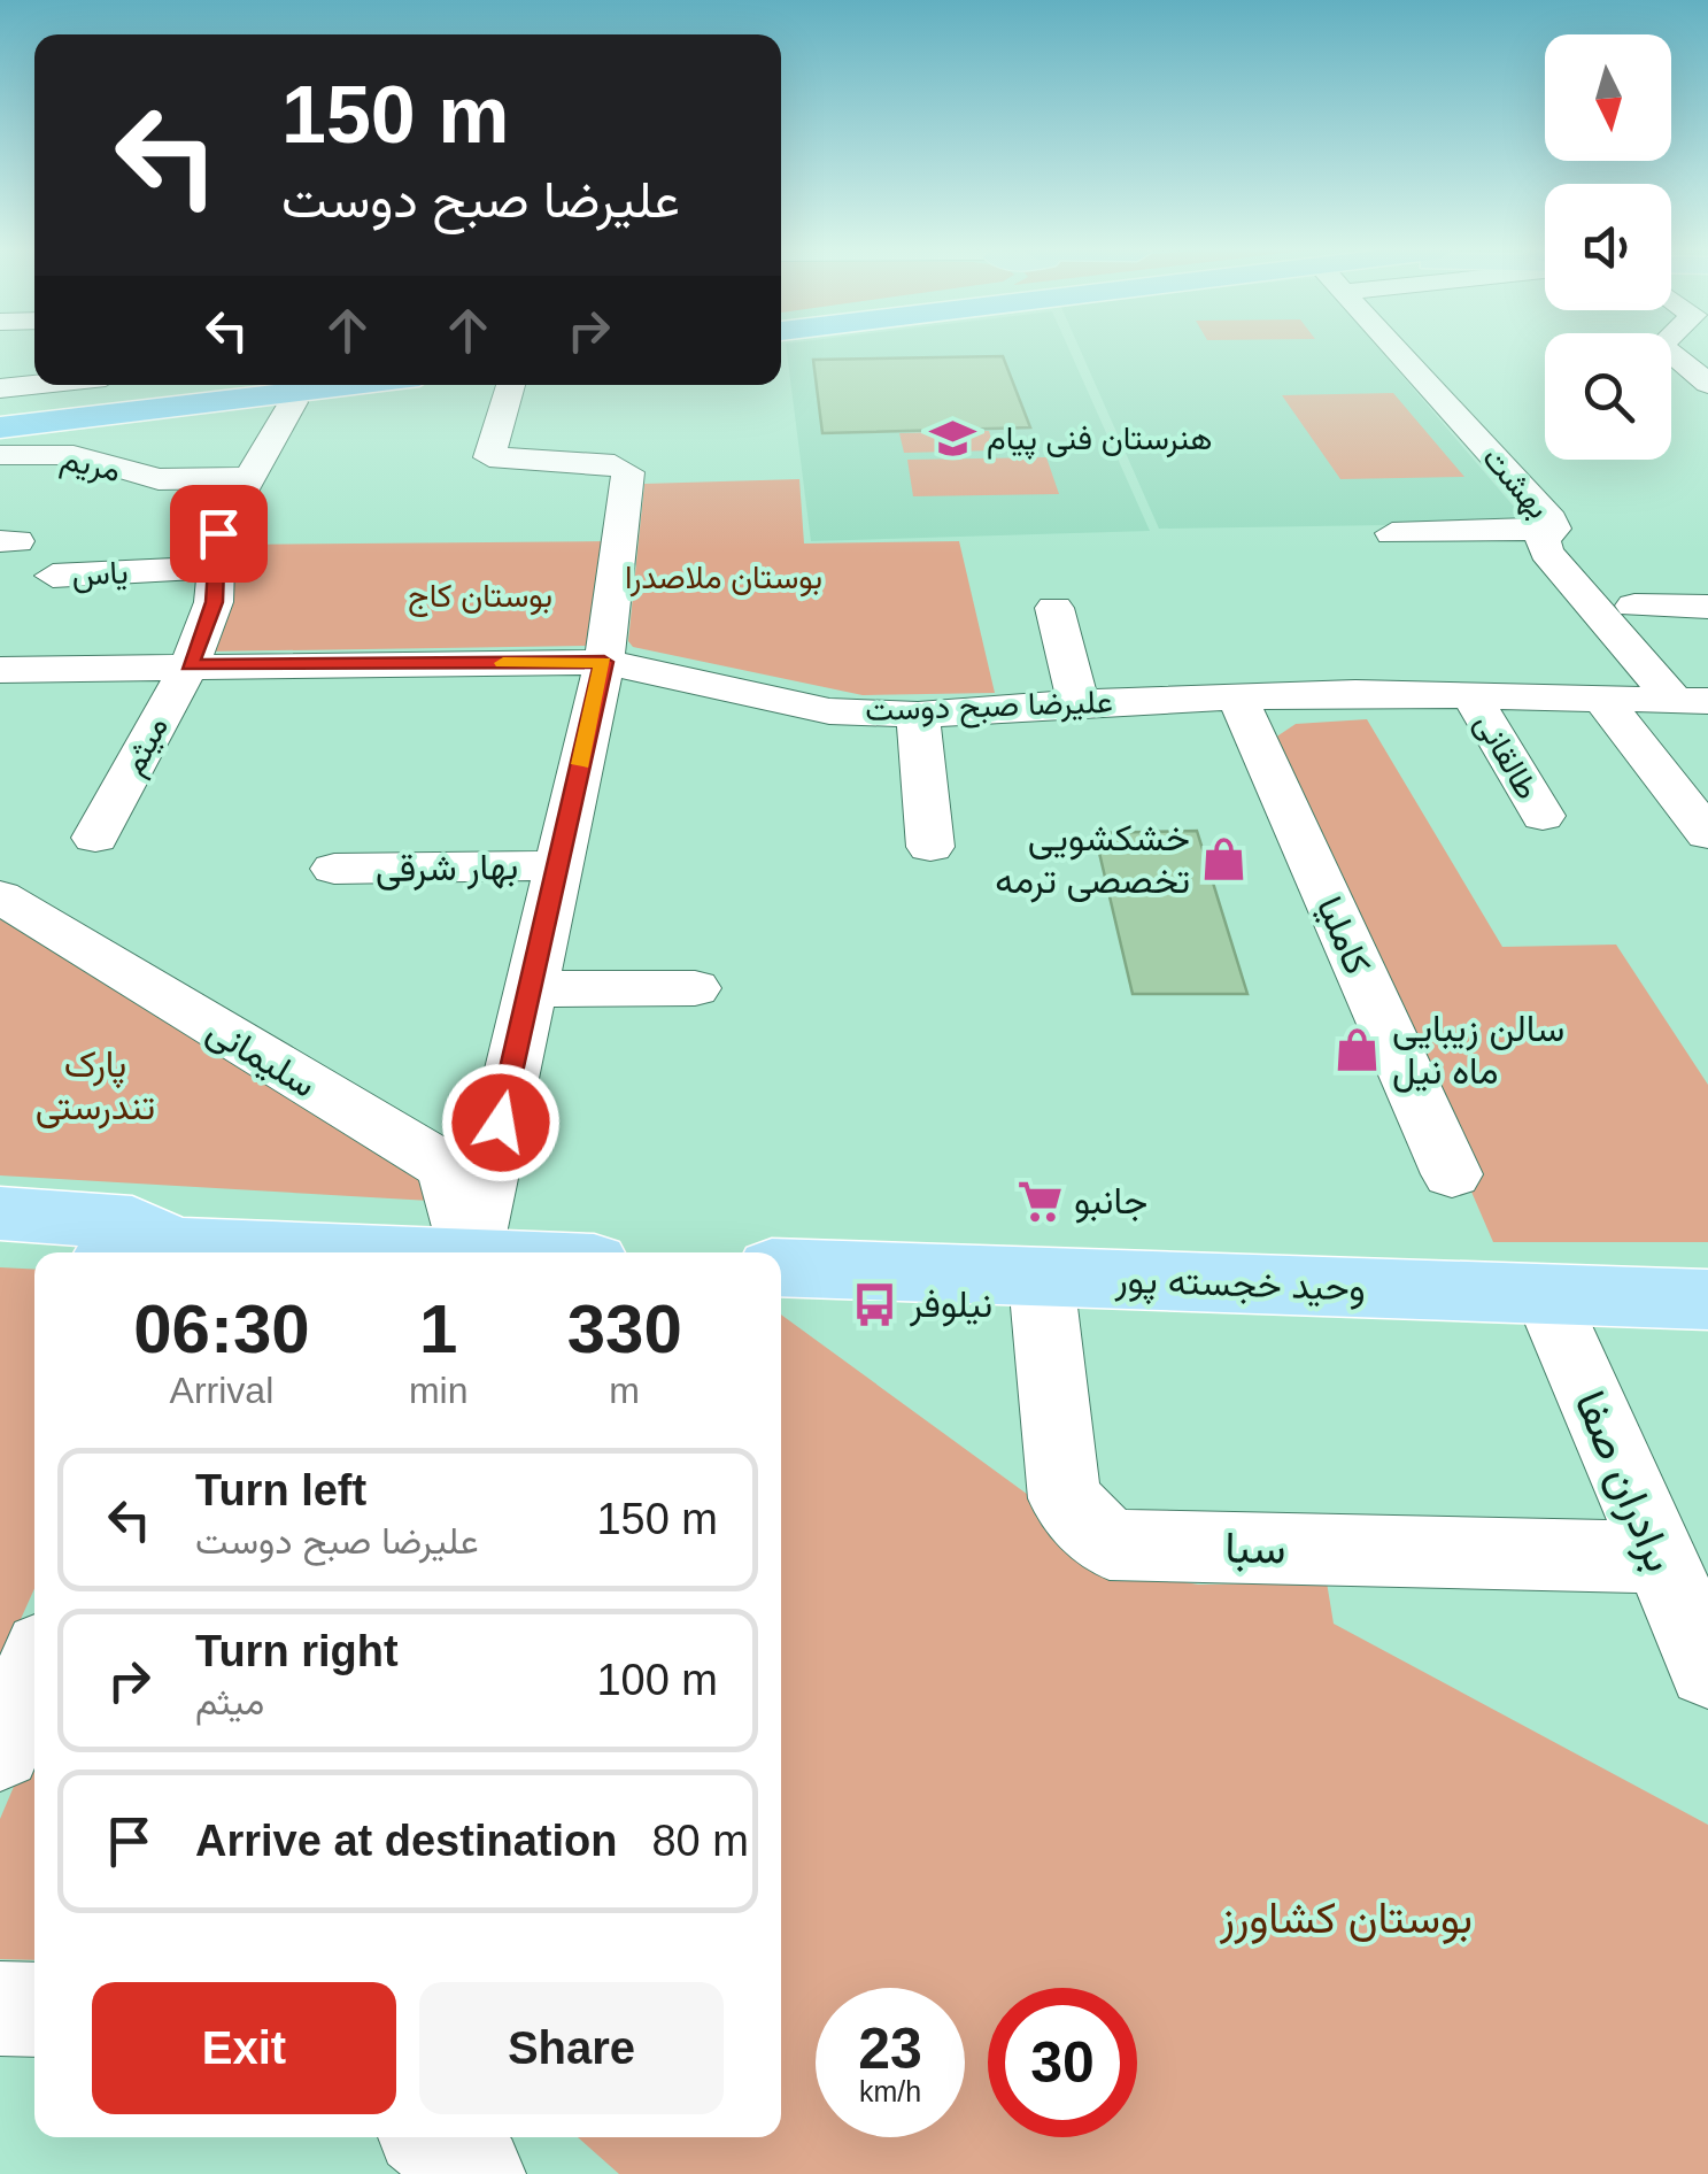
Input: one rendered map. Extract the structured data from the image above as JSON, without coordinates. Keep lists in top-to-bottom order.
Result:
{
  "streets": {
    "main road": ["وحید خجسته پور"],
    "street": [
      "مریم",
      "بهشت",
      "یاس",
      "علیرضا صبح دوست",
      "میثم",
      "طالقانی",
      "بهار شرقی",
      "کاملیا",
      "سلیمانی",
      "برادران صفا",
      "سبا"
    ]
  },
  "crossings": [
    ["مریم", "میثم"],
    ["بهشت", "علیرضا صبح دوست"],
    ["یاس", "میثم"],
    ["علیرضا صبح دوست", "میثم"],
    ["علیرضا صبح دوست", "طالقانی"],
    ["علیرضا صبح دوست", "کاملیا"],
    ["وحید خجسته پور", "برادران صفا"],
    ["برادران صفا", "سبا"]
  ],
  "parks": [
    "بوستان ملاصدرا",
    "بوستان کاج",
    "پارک تندرستی",
    "بوستان کشاورز"
  ],
  "places": {
    "school or university": ["هنرستان فنی پیام"],
    "shop": ["خشکشویی تخصصی ترمه", "سالن زیبایی ماه نیل"],
    "supermarket": ["جانبو"],
    "bus stop": ["نیلوفر"]
  },
  "north": "bottom",
  "page": {
    "turn": ["150 m", "علیرضا صبح دوست"],
    "eta": [
      "06:30",
      "Arrival",
      "1",
      "min",
      "330",
      "m"
    ],
    "list": [
      {
        "name": "Turn left",
        "note": "علیرضا صبح دوست",
        "value": "150 m"
      },
      {
        "name": "Turn right",
        "note": "میثم",
        "value": "100 m"
      },
      {
        "name": "Arrive at destination",
        "value": "80 m"
      }
    ],
    "buttons": ["Exit", "Share"],
    "speed": "23 km/h",
    "limit": "30"
  }
}
